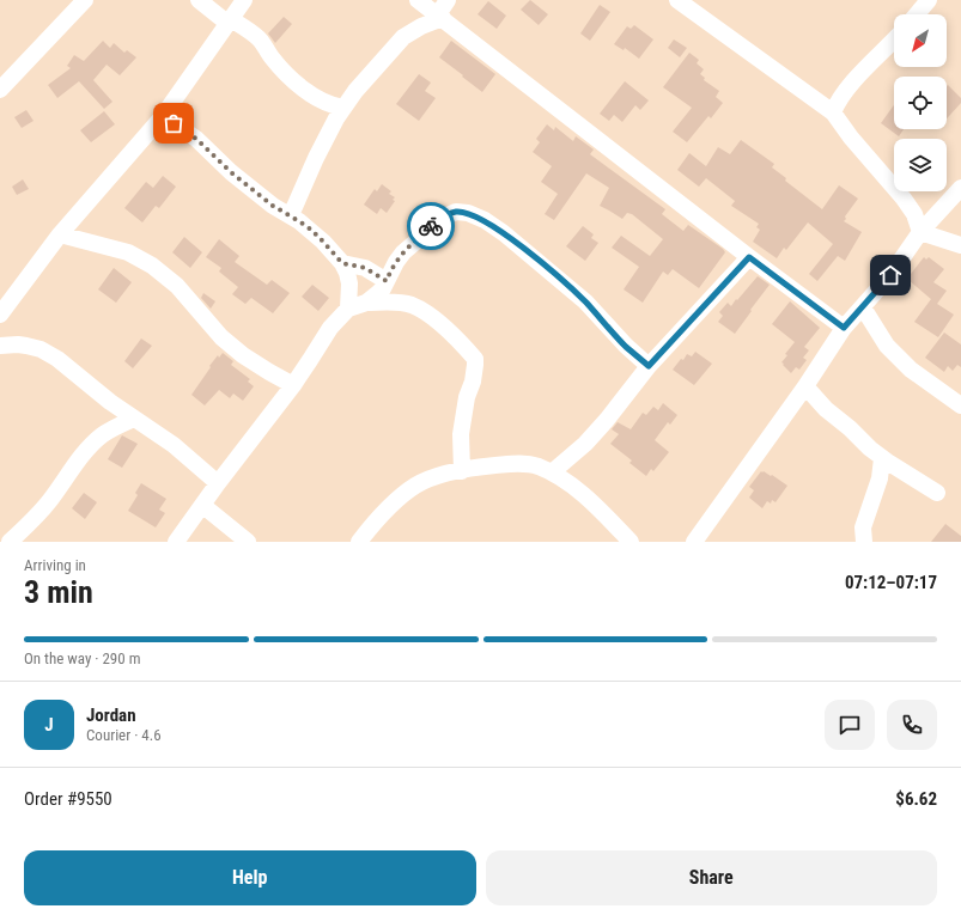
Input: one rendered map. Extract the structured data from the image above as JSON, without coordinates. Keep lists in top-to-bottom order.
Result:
{
  "north": "bottom left",
  "page": {
    "heading": ["3 min", "Arriving in", "07:12–07:17"],
    "panel": [
      "Jordan",
      "Courier · 4.6",
      "Order #9550",
      "$6.62"
    ],
    "bar": "On the way · 290 m",
    "round": "J",
    "buttons": ["Help", "Share"]
  }
}
